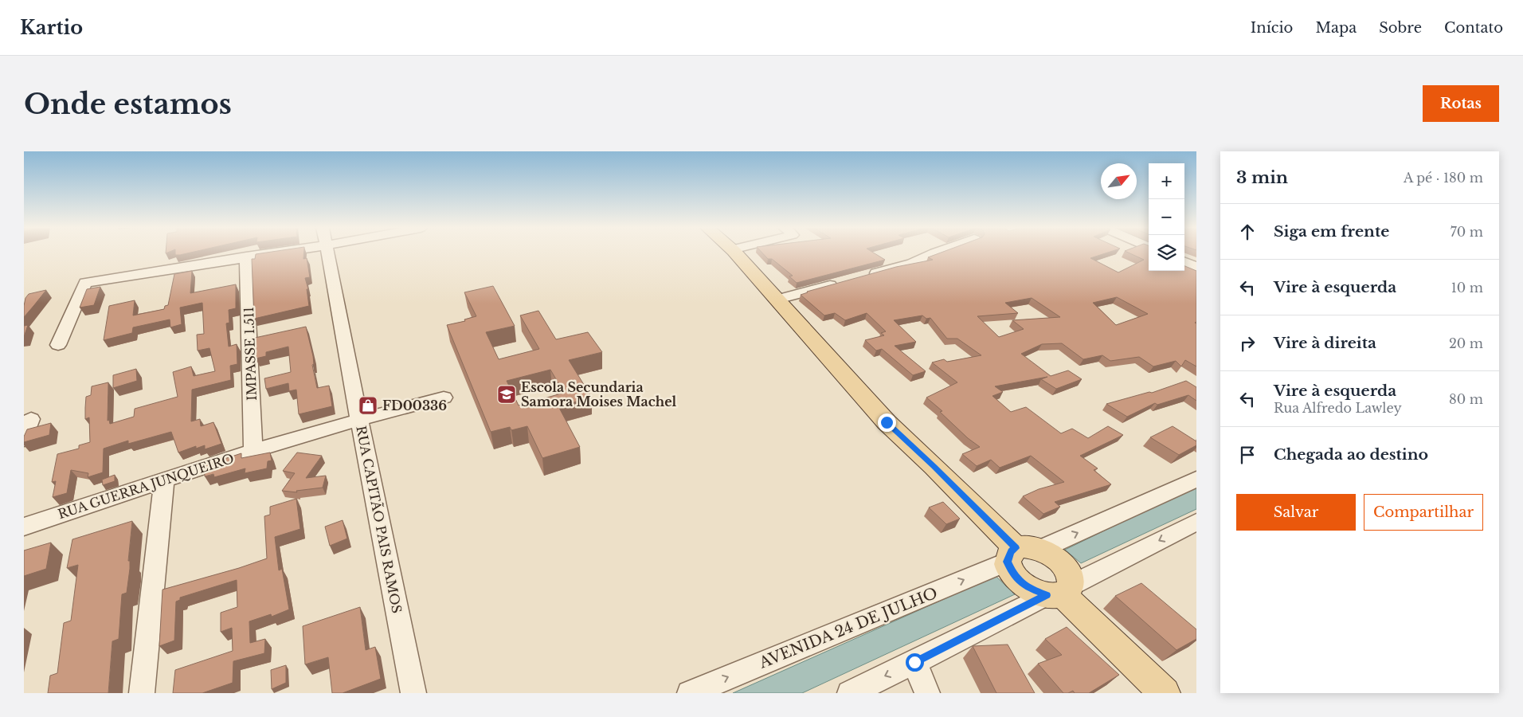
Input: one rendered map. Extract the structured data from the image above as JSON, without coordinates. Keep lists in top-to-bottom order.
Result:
{
  "streets": {
    "street": [
      "IMPASSE 1.511",
      "RUA GUERRA JUNQUEIRO",
      "RUA CAPITÃO PAIS RAMOS",
      "AVENIDA 24 DE JULHO"
    ]
  },
  "crossings": [
    ["IMPASSE 1.511", "RUA GUERRA JUNQUEIRO"],
    ["RUA GUERRA JUNQUEIRO", "RUA CAPITÃO PAIS RAMOS"]
  ],
  "places": {
    "school or university": ["Escola Secundaria Samora Moises Machel"],
    "shop": ["FD00336"]
  },
  "north": "top right",
  "page": {
    "header": "Kartio",
    "nav": [
      "Início",
      "Mapa",
      "Sobre",
      "Contato"
    ],
    "buttons": [
      "Rotas",
      ["Salvar", "Compartilhar"]
    ],
    "title": "Onde estamos",
    "heading": ["3 min", "A pé · 180 m"],
    "map_buttons": ["+", "−"],
    "list": [
      ["Siga em frente", "70 m"],
      ["Vire à esquerda", "10 m"],
      ["Vire à direita", "20 m"],
      ["Vire à esquerda", "Rua Alfredo Lawley", "80 m"],
      "Chegada ao destino"
    ]
  }
}
